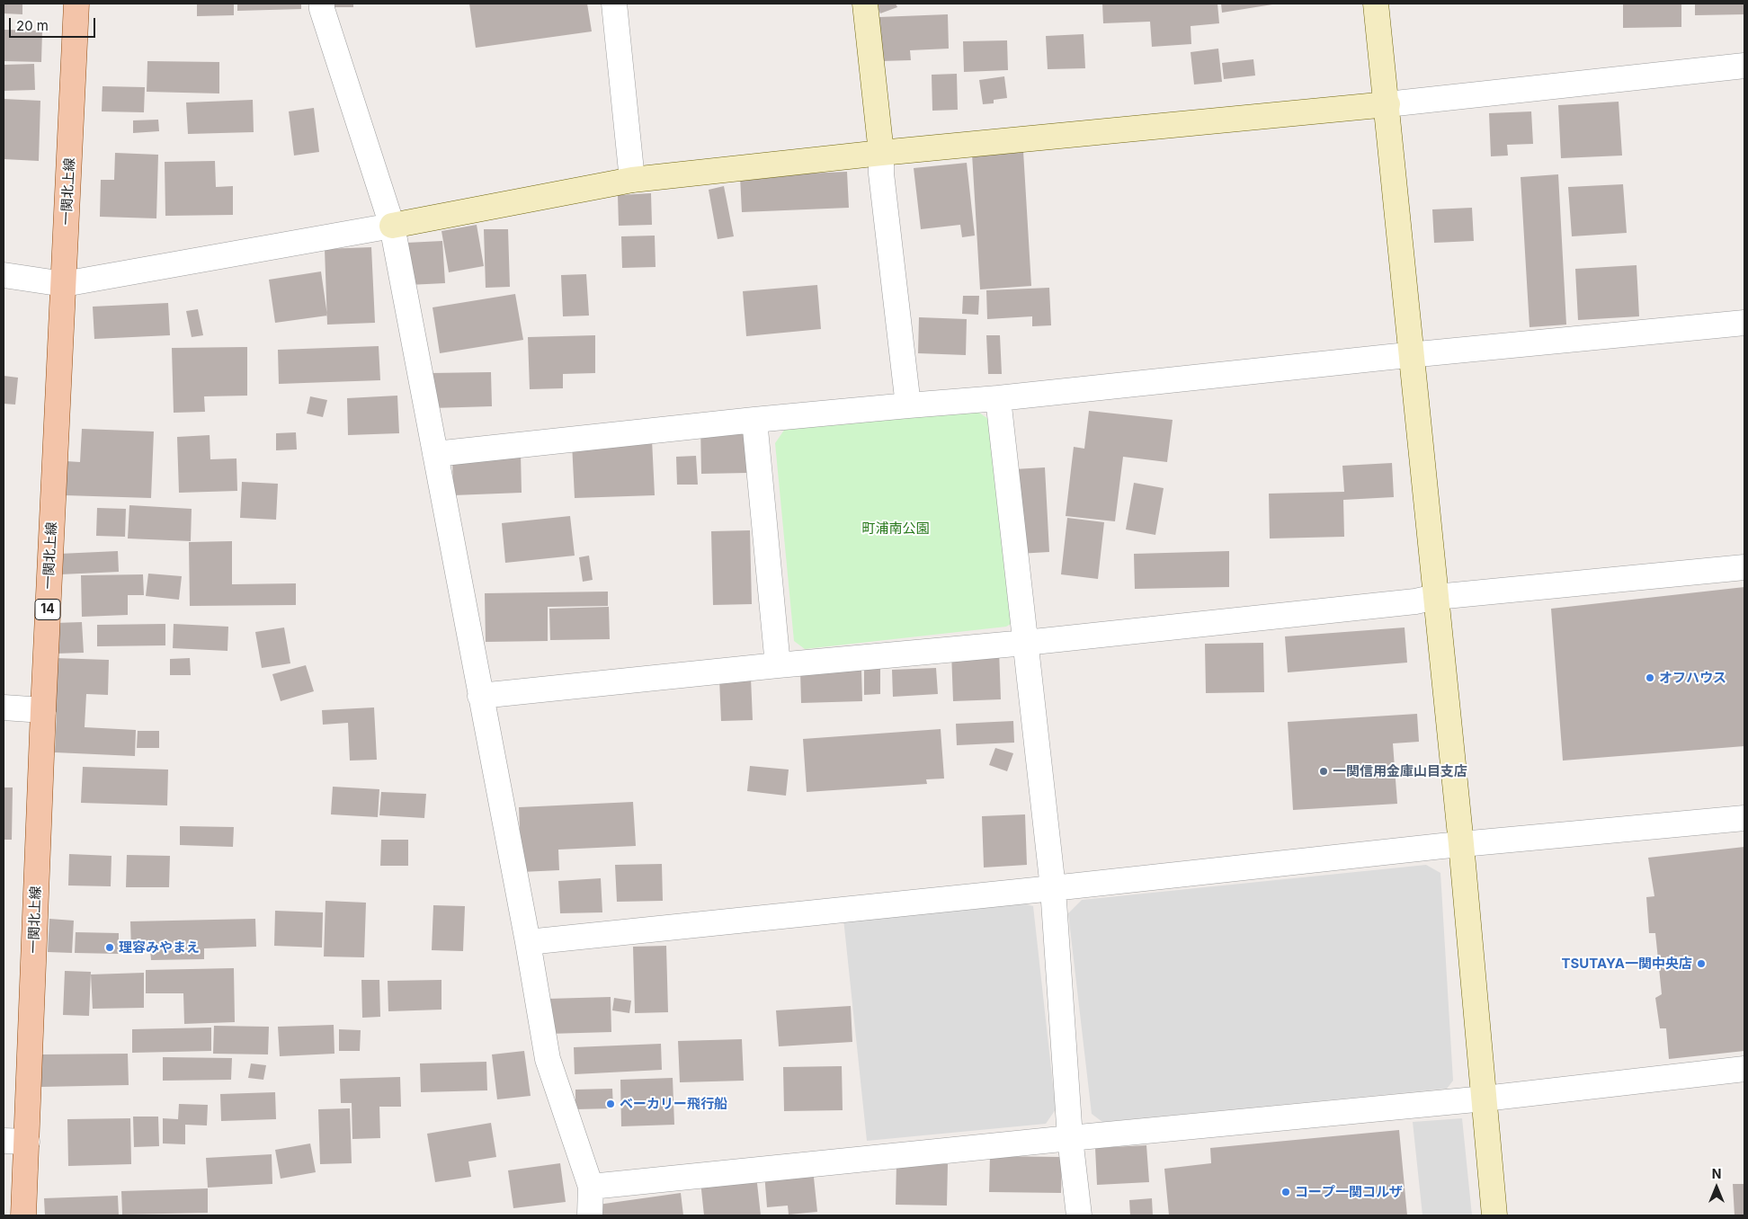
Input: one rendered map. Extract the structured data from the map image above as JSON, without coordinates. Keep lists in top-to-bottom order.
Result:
{
  "streets": {
    "main road": ["一関北上線", "14"]
  },
  "parks": ["町浦南公園"],
  "places": [
    "オフハウス",
    "一関信用金庫山目支店",
    "理容みやまえ",
    "TSUTAYA一関中央店",
    "ベーカリー飛行船",
    "コープ一関コルザ"
  ],
  "scale_bar": "20 m",
  "north": "top"
}
